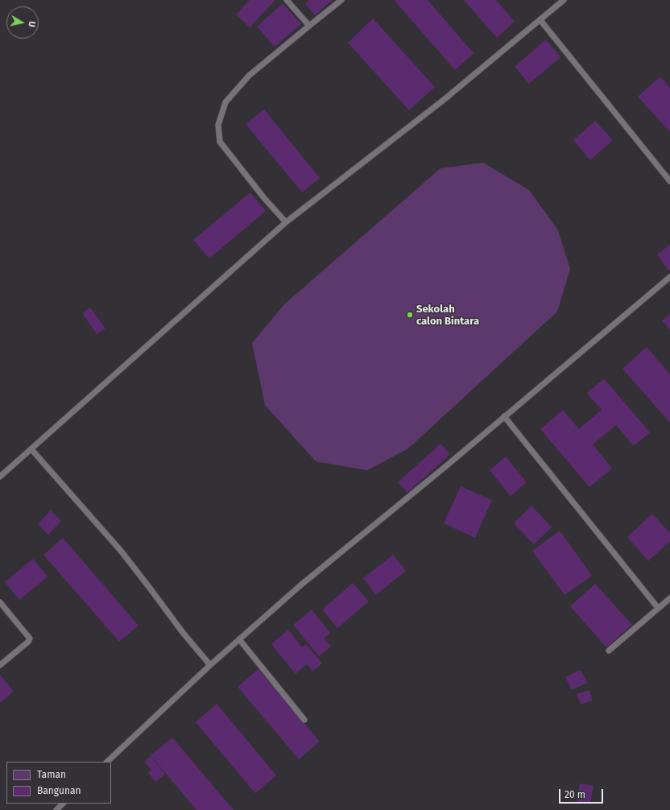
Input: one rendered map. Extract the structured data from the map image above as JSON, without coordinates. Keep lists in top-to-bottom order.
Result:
{
  "places": ["Sekolah calon Bintara"],
  "legend": ["Taman", "Bangunan"],
  "scale_bar": "20 m",
  "north": "right"
}
